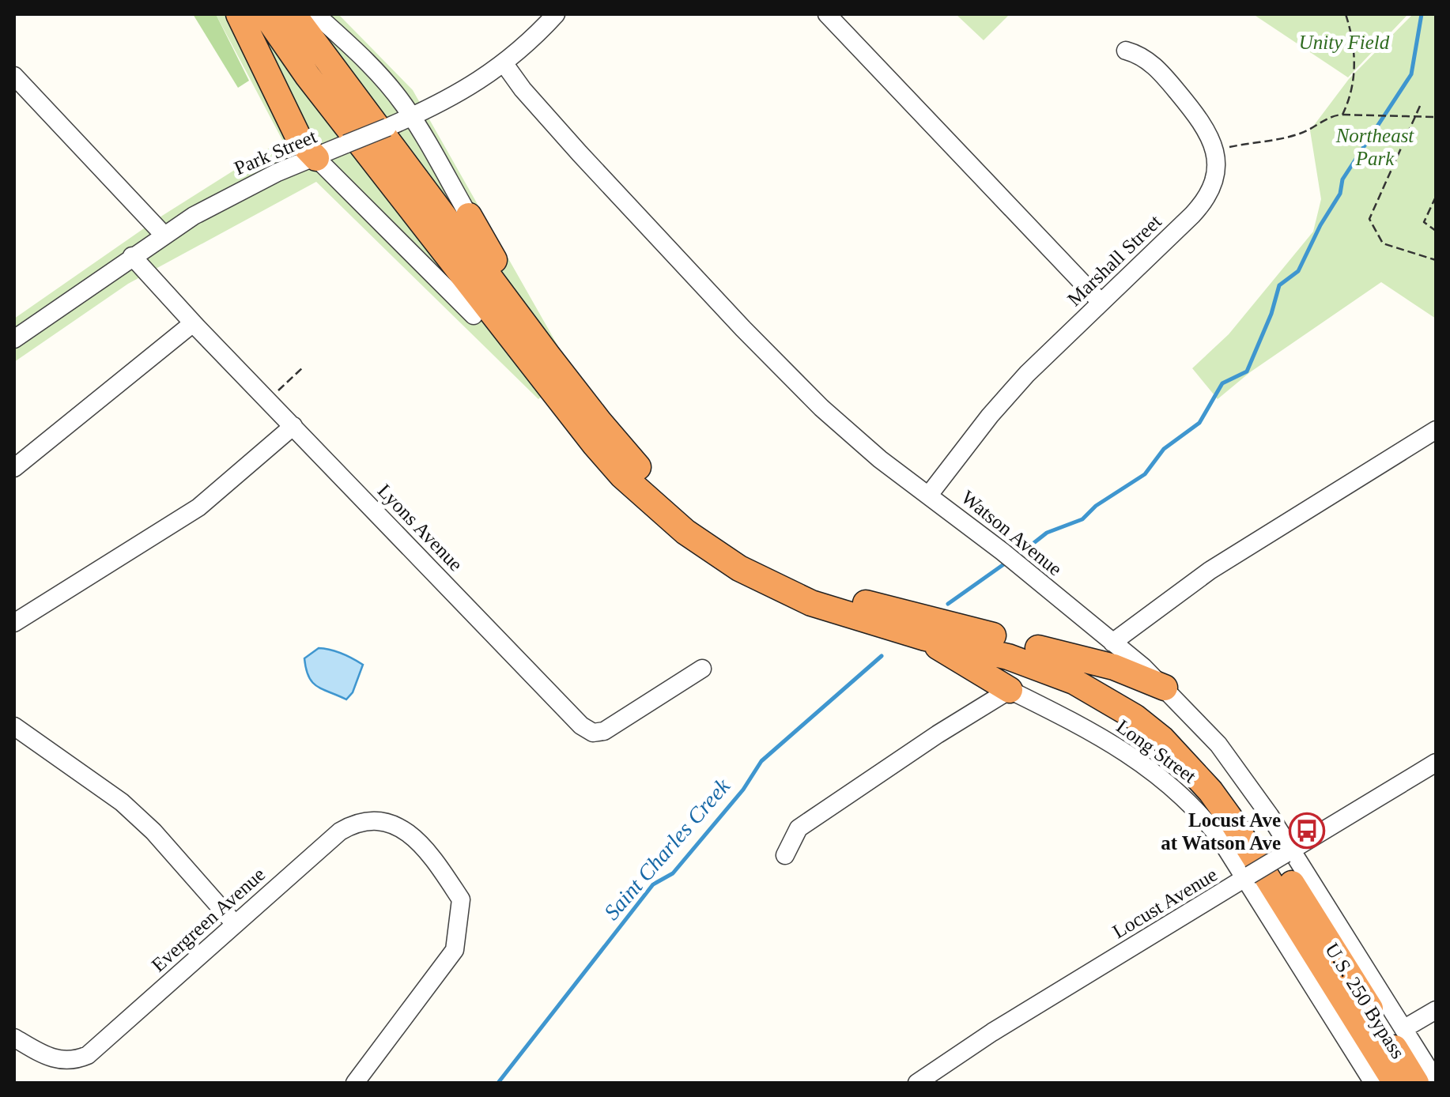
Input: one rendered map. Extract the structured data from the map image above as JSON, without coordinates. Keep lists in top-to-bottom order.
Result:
{
  "streets": {
    "highway": ["U.S. 250 Bypass"],
    "street": [
      "Park Street",
      "Marshall Street",
      "Lyons Avenue",
      "Watson Avenue",
      "Long Street",
      "Locust Avenue",
      "Evergreen Avenue"
    ]
  },
  "crossings": [
    ["Park Street", "Lyons Avenue"],
    ["Park Street", "Watson Avenue"],
    ["Marshall Street", "Watson Avenue"],
    ["Watson Avenue", "Locust Avenue"],
    ["Long Street", "Locust Avenue"]
  ],
  "water": ["Saint Charles Creek"],
  "parks": ["Unity Field", "Northeast Park"],
  "places": {
    "bus stop": ["Locust Ave at Watson Ave"]
  }
}
